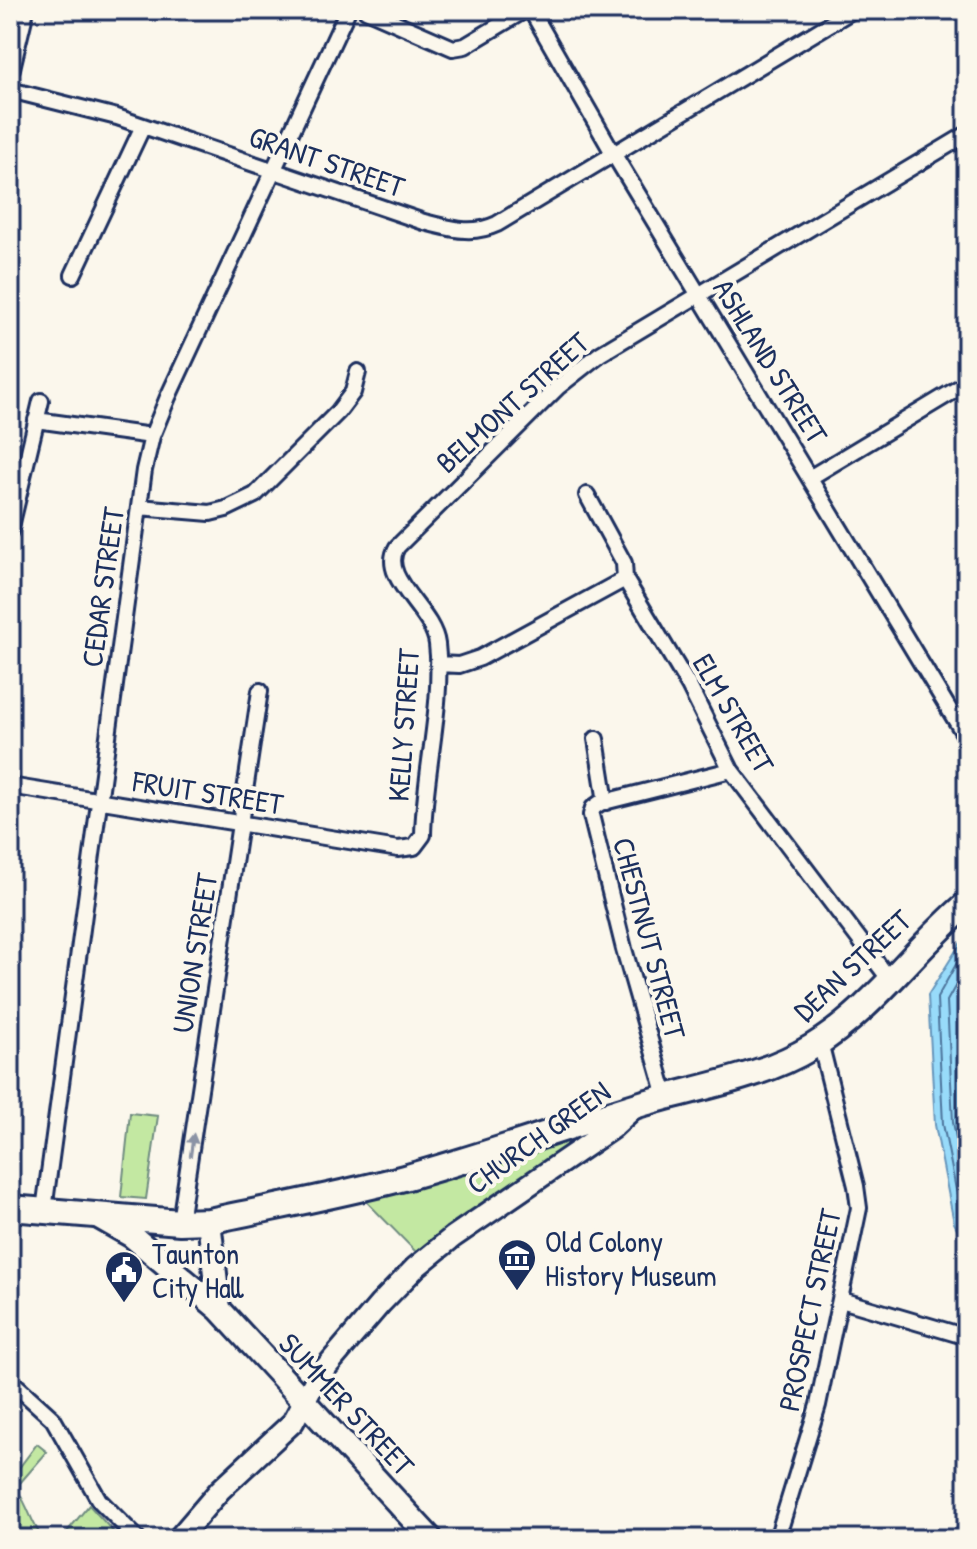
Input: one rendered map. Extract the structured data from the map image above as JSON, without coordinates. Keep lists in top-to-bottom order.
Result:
{
  "streets": {
    "highway": ["DEAN STREET", "CHURCH GREEN"],
    "main road": ["SUMMER STREET"],
    "street": [
      "GRANT STREET",
      "ASHLAND STREET",
      "BELMONT STREET",
      "CEDAR STREET",
      "ELM STREET",
      "KELLY STREET",
      "FRUIT STREET",
      "CHESTNUT STREET",
      "UNION STREET",
      "PROSPECT STREET"
    ]
  },
  "crossings": [
    ["GRANT STREET", "ASHLAND STREET"],
    ["GRANT STREET", "CEDAR STREET"],
    ["ASHLAND STREET", "BELMONT STREET"],
    ["BELMONT STREET", "KELLY STREET"],
    ["CEDAR STREET", "FRUIT STREET"],
    ["CEDAR STREET", "CHURCH GREEN"],
    ["ELM STREET", "DEAN STREET"],
    ["KELLY STREET", "FRUIT STREET"],
    ["FRUIT STREET", "UNION STREET"],
    ["CHESTNUT STREET", "DEAN STREET"],
    ["UNION STREET", "CHURCH GREEN"],
    ["DEAN STREET", "CHURCH GREEN"],
    ["DEAN STREET", "PROSPECT STREET"],
    ["CHURCH GREEN", "SUMMER STREET"]
  ],
  "one_way": ["UNION STREET"],
  "places": {
    "museum": ["Old Colony History Museum"],
    "public building": ["Taunton City Hall"]
  }
}
